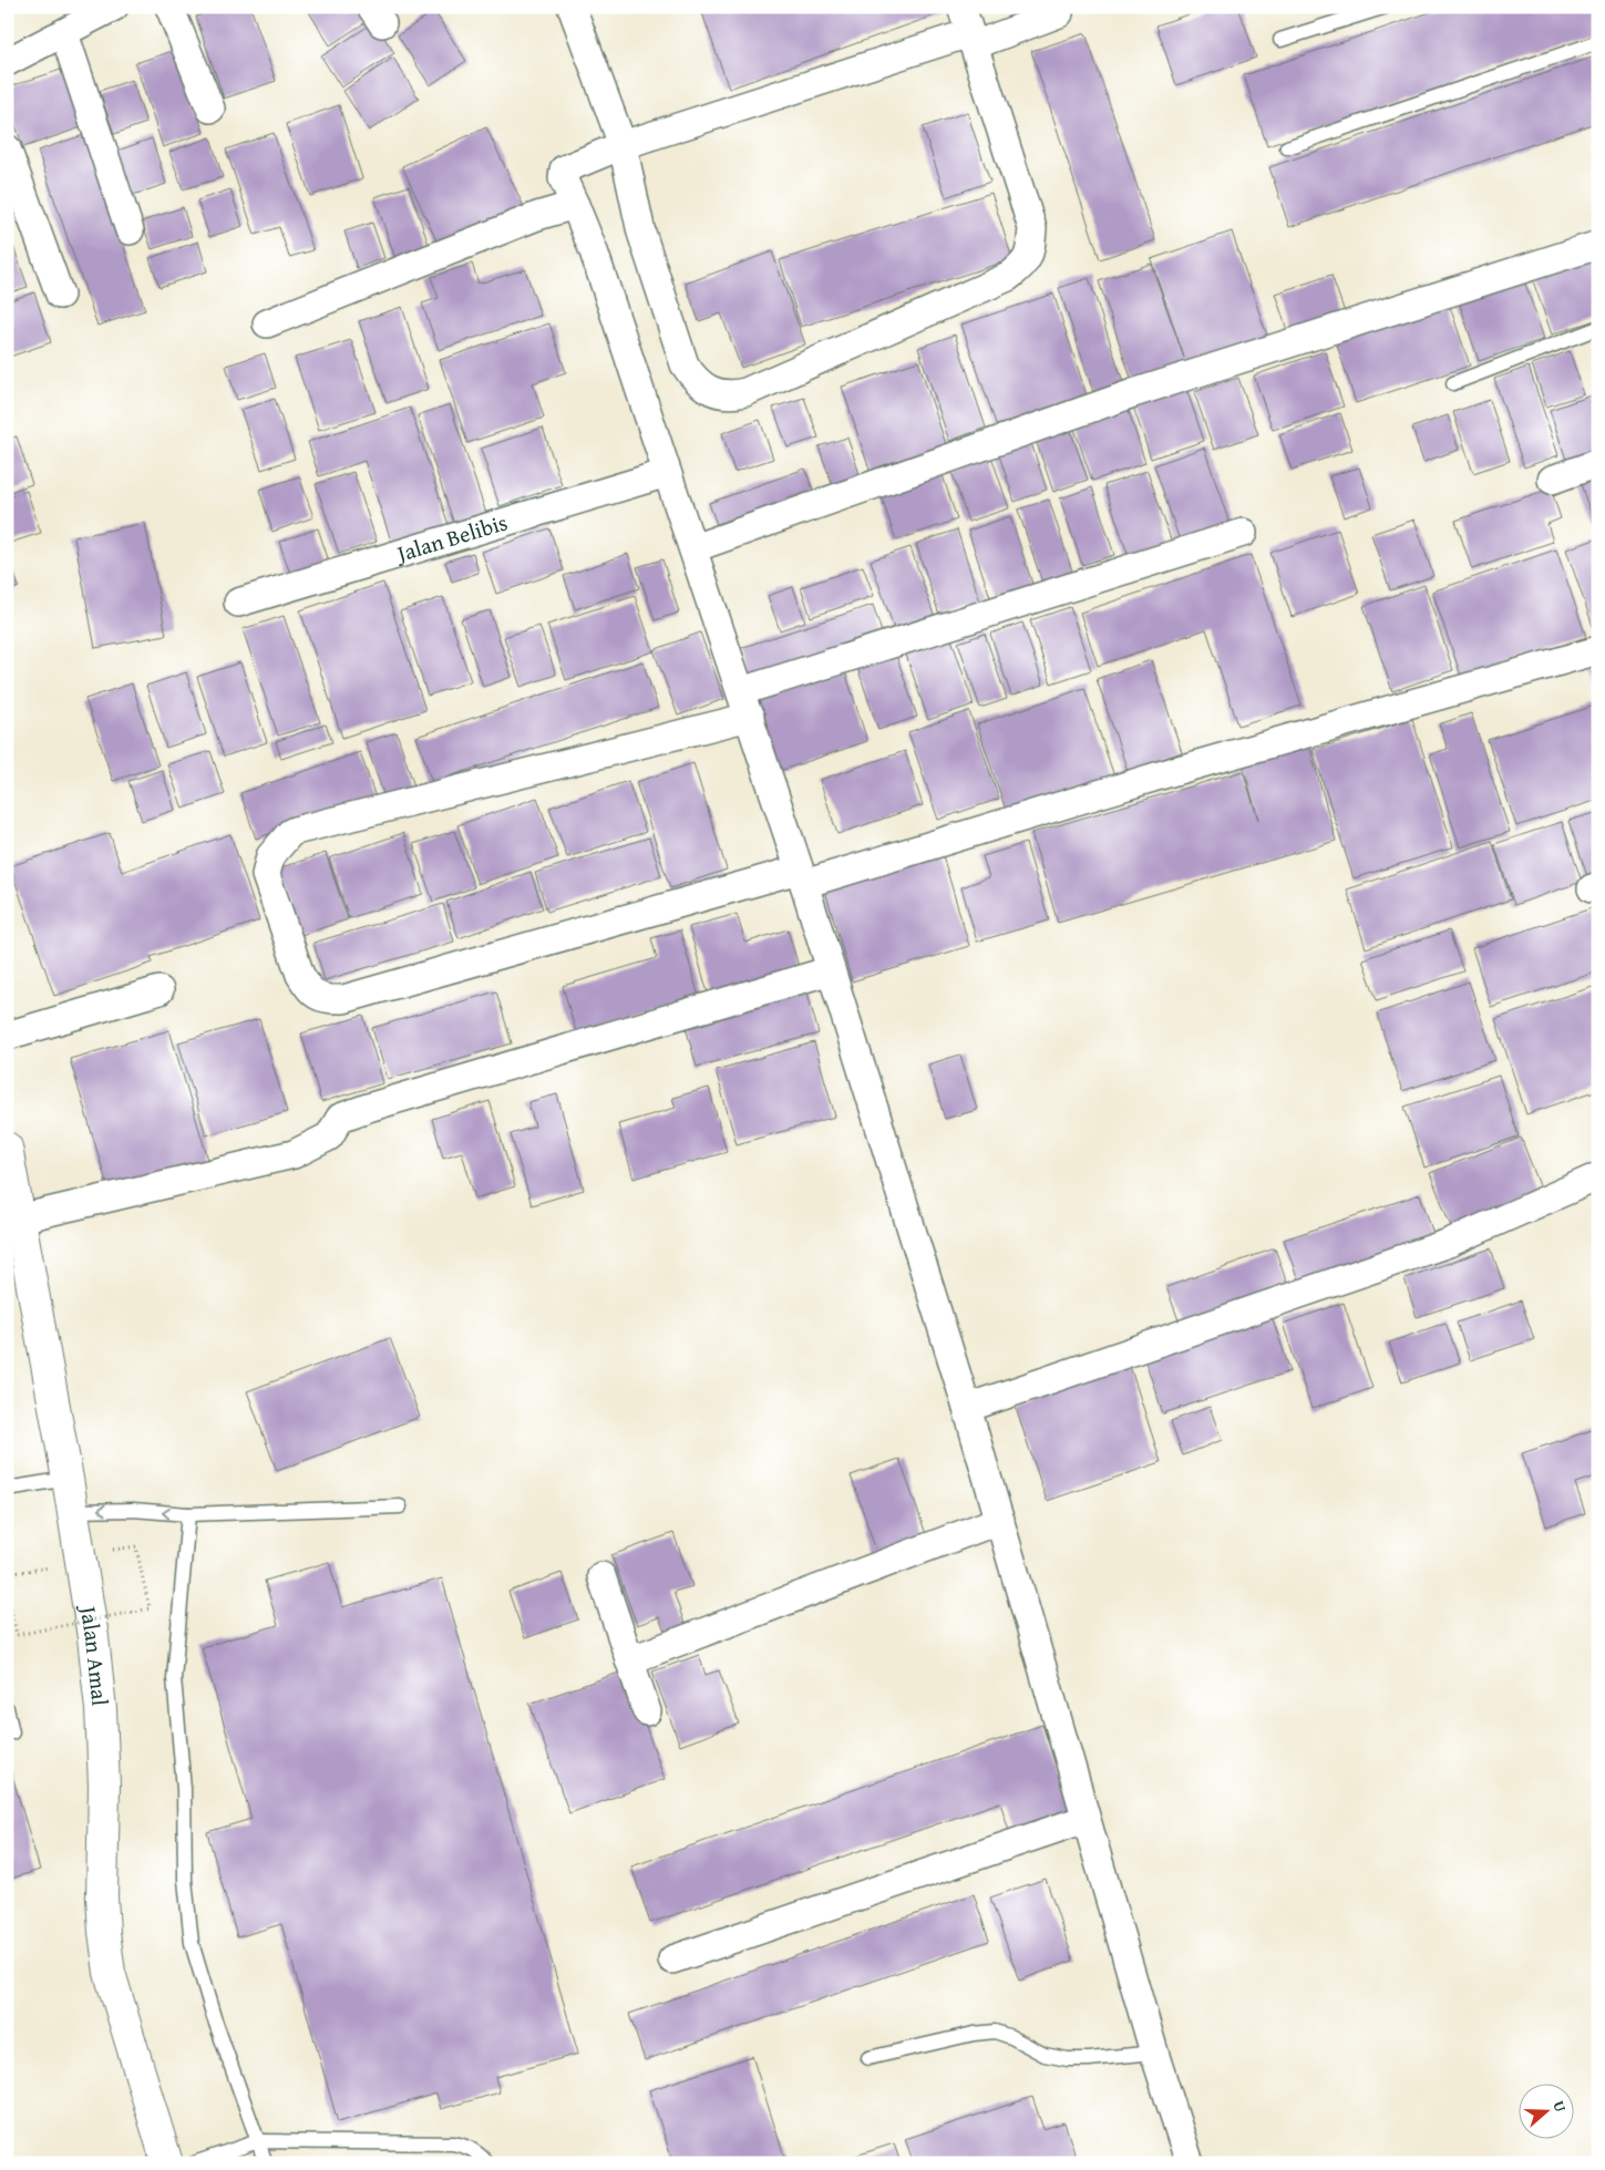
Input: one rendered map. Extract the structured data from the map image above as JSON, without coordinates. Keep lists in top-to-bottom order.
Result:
{
  "streets": {
    "street": ["Jalan Belibis", "Jalan Amal"]
  },
  "north": "right"
}
